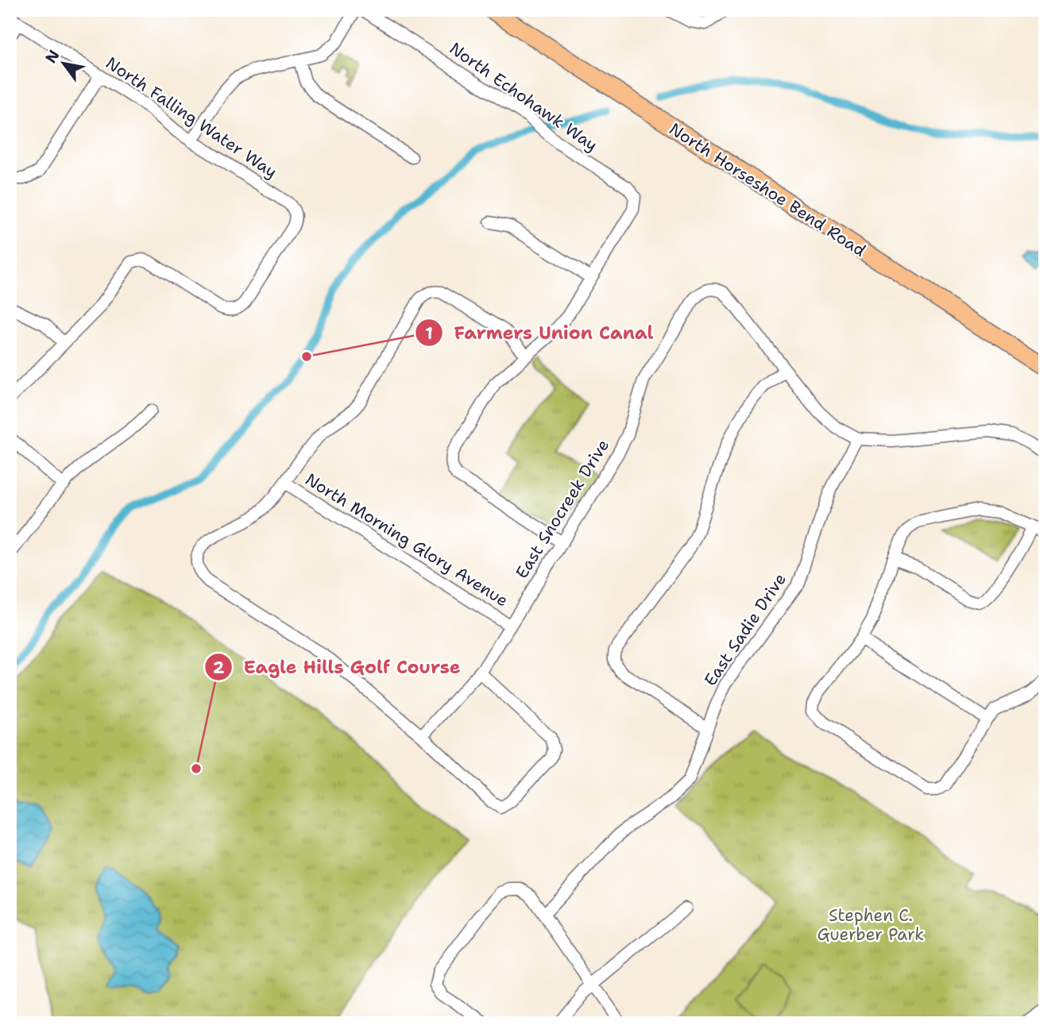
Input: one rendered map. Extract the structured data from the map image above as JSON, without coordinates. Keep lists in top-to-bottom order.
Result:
{
  "streets": {
    "highway": ["North Horseshoe Bend Road"],
    "street": [
      "North Echohawk Way",
      "North Falling Water Way",
      "East Snocreek Drive",
      "North Morning Glory Avenue",
      "East Sadie Drive"
    ]
  },
  "crossings": [
    ["East Snocreek Drive", "North Morning Glory Avenue"]
  ],
  "parks": ["Stephen C. Guerber Park"],
  "places": ["Farmers Union Canal", "Eagle Hills Golf Course"],
  "north": "top left"
}
